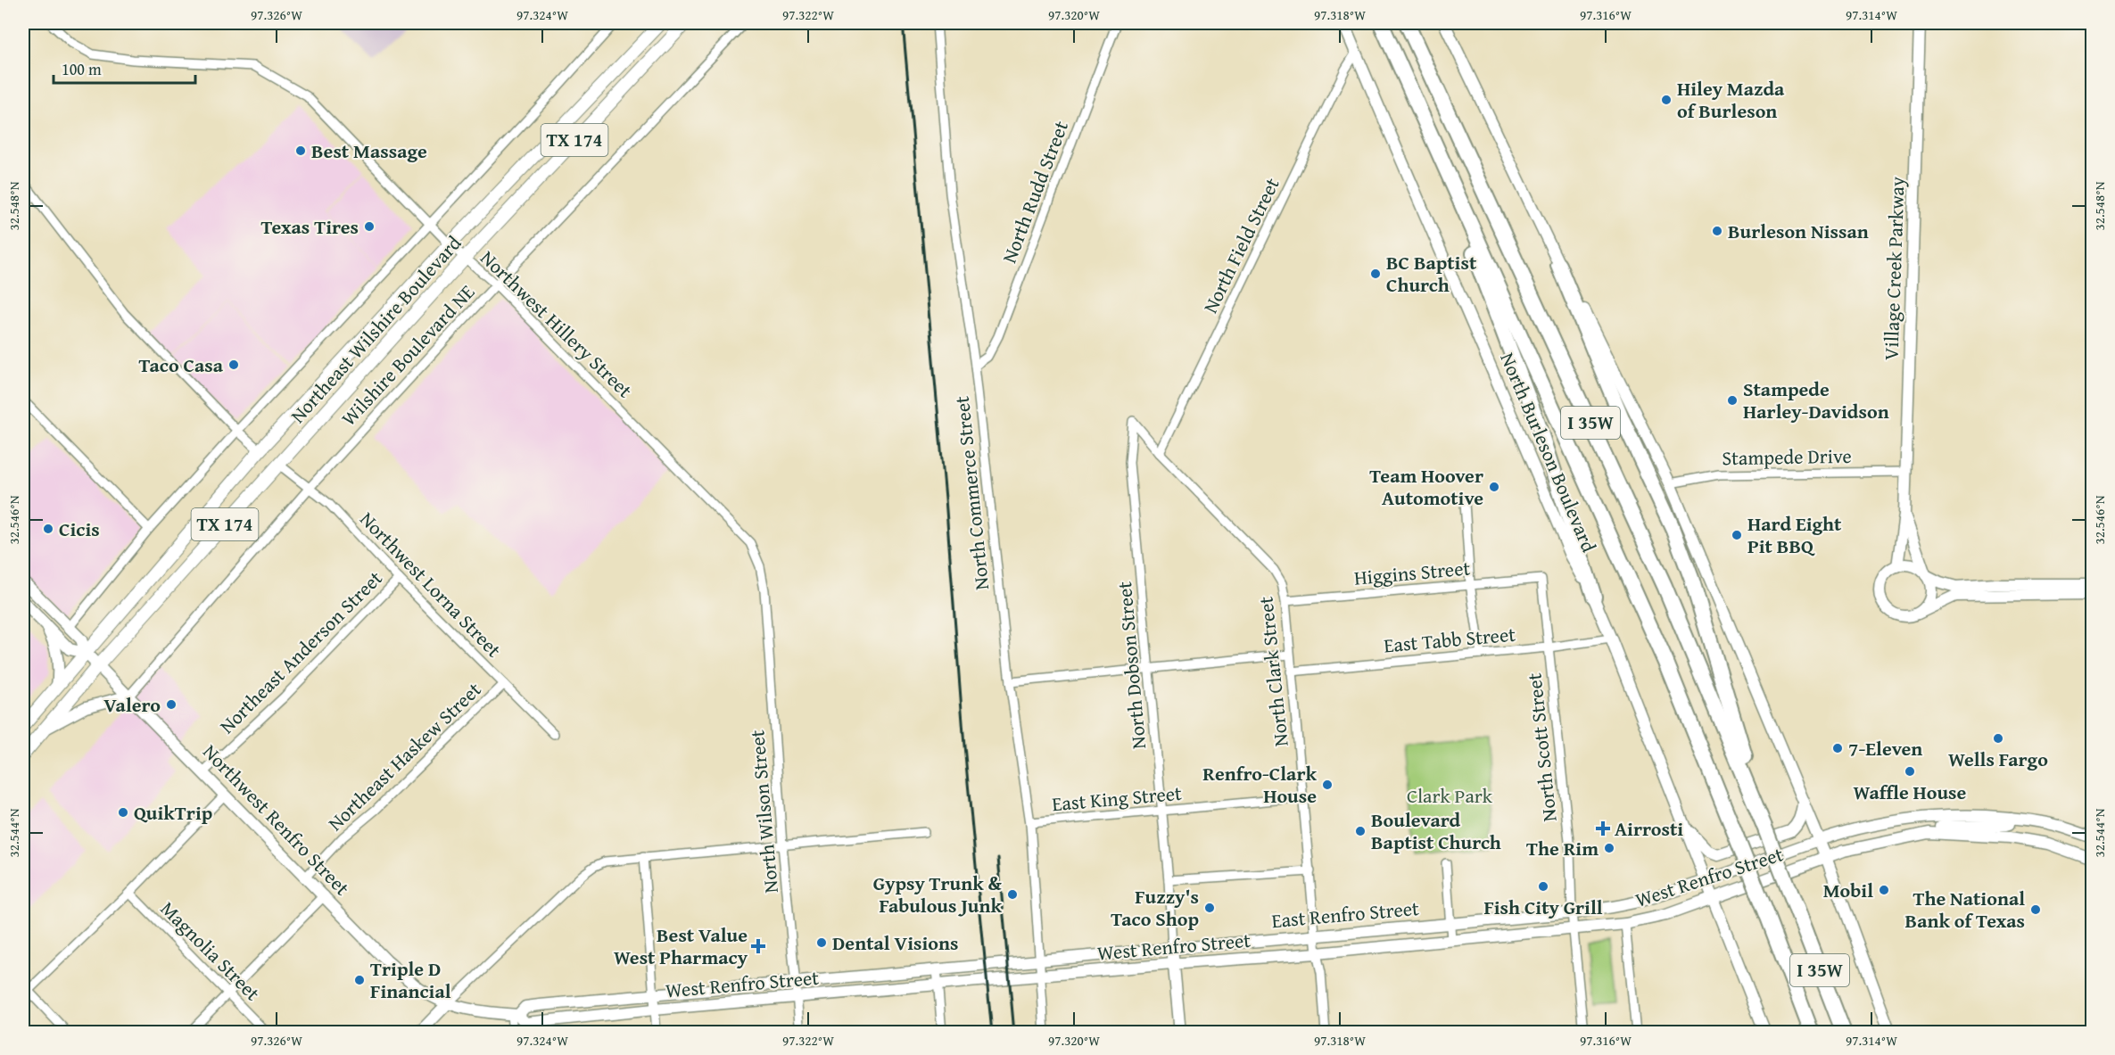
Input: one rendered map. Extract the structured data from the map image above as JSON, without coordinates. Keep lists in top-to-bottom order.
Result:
{
  "streets": {
    "highway": ["I 35W"],
    "main road": [
      "TX 174",
      "Village Creek Parkway",
      "Northeast Wilshire Boulevard",
      "North Burleson Boulevard",
      "Northwest Renfro Street",
      "West Renfro Street",
      "East Renfro Street"
    ],
    "street": [
      "North Rudd Street",
      "North Field Street",
      "Northwest Hillery Street",
      "Wilshire Boulevard NE",
      "Stampede Drive",
      "North Commerce Street",
      "Higgins Street",
      "Northwest Lorna Street",
      "East Tabb Street",
      "Northeast Anderson Street",
      "North Dobson Street",
      "North Clark Street",
      "North Scott Street",
      "Northeast Haskew Street",
      "East King Street",
      "North Wilson Street",
      "Magnolia Street"
    ]
  },
  "crossings": [
    ["TX 174", "Northeast Wilshire Boulevard"],
    ["TX 174", "Northwest Renfro Street"],
    ["North Rudd Street", "North Commerce Street"],
    ["North Field Street", "North Burleson Boulevard"],
    ["North Field Street", "North Dobson Street"],
    ["North Field Street", "North Clark Street"],
    ["Village Creek Parkway", "Stampede Drive"],
    ["Northwest Hillery Street", "Northeast Wilshire Boulevard"],
    ["Northwest Hillery Street", "Wilshire Boulevard NE"],
    ["Northwest Hillery Street", "North Wilson Street"],
    ["Northeast Wilshire Boulevard", "Northwest Lorna Street"],
    ["Northeast Wilshire Boulevard", "Northwest Renfro Street"],
    ["Wilshire Boulevard NE", "Northwest Lorna Street"],
    ["Wilshire Boulevard NE", "Northwest Renfro Street"],
    ["North Burleson Boulevard", "East Tabb Street"],
    ["North Burleson Boulevard", "West Renfro Street"],
    ["North Burleson Boulevard", "East Renfro Street"],
    ["North Commerce Street", "East King Street"],
    ["North Commerce Street", "West Renfro Street"],
    ["North Commerce Street", "East Renfro Street"],
    ["Higgins Street", "North Clark Street"],
    ["Higgins Street", "North Scott Street"],
    ["Northwest Lorna Street", "Northeast Anderson Street"],
    ["Northwest Lorna Street", "Northeast Haskew Street"],
    ["East Tabb Street", "North Clark Street"],
    ["East Tabb Street", "North Scott Street"],
    ["Northeast Anderson Street", "Northwest Renfro Street"],
    ["North Dobson Street", "North Clark Street"],
    ["North Dobson Street", "East King Street"],
    ["North Dobson Street", "East Renfro Street"],
    ["North Clark Street", "East King Street"],
    ["North Clark Street", "West Renfro Street"],
    ["North Clark Street", "East Renfro Street"],
    ["North Scott Street", "West Renfro Street"],
    ["North Scott Street", "East Renfro Street"],
    ["Northeast Haskew Street", "Northwest Renfro Street"],
    ["North Wilson Street", "West Renfro Street"],
    ["Northwest Renfro Street", "West Renfro Street"],
    ["West Renfro Street", "East Renfro Street"]
  ],
  "parks": ["Clark Park"],
  "places": {
    "other": [
      "Hiley Mazda of Burleson",
      "Best Massage",
      "Texas Tires",
      "Burleson Nissan",
      "BC Baptist Church",
      "Taco Casa",
      "Stampede Harley-Davidson",
      "Team Hoover Automotive",
      "Cicis",
      "Hard Eight Pit BBQ",
      "Valero",
      "Wells Fargo",
      "7-Eleven",
      "Waffle House",
      "Renfro-Clark House",
      "QuikTrip",
      "Boulevard Baptist Church",
      "The Rim",
      "Fish City Grill",
      "Mobil",
      "Gypsy Trunk & Fabulous Junk",
      "Fuzzy's Taco Shop",
      "The National Bank of Texas",
      "Dental Visions",
      "Triple D Financial"
    ],
    "health": ["Airrosti", "Best Value West Pharmacy"]
  },
  "scale_bar": "100 m",
  "coordinates": [
    "97.326°W",
    "97.324°W",
    "97.322°W",
    "97.320°W",
    "97.318°W",
    "97.316°W",
    "97.314°W",
    "32.548°N",
    "32.546°N",
    "32.544°N"
  ]
}
